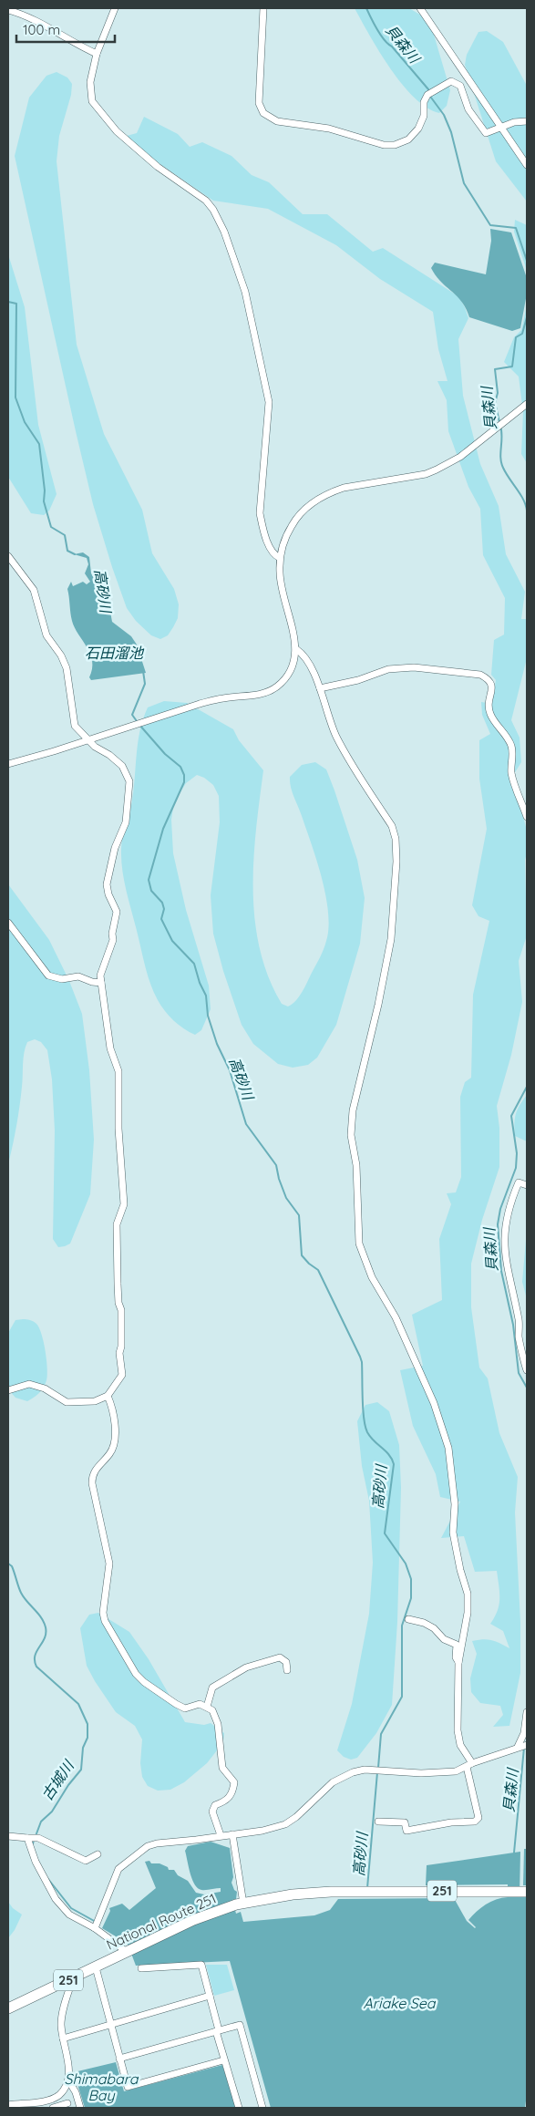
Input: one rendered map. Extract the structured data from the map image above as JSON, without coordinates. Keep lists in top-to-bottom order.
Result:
{
  "streets": {
    "highway": ["251", "National Route 251"]
  },
  "water": [
    "貝森川",
    "高砂川",
    "石田溜池",
    "古城川",
    "Ariake Sea",
    "Shimabara Bay"
  ],
  "scale_bar": "100 m"
}
